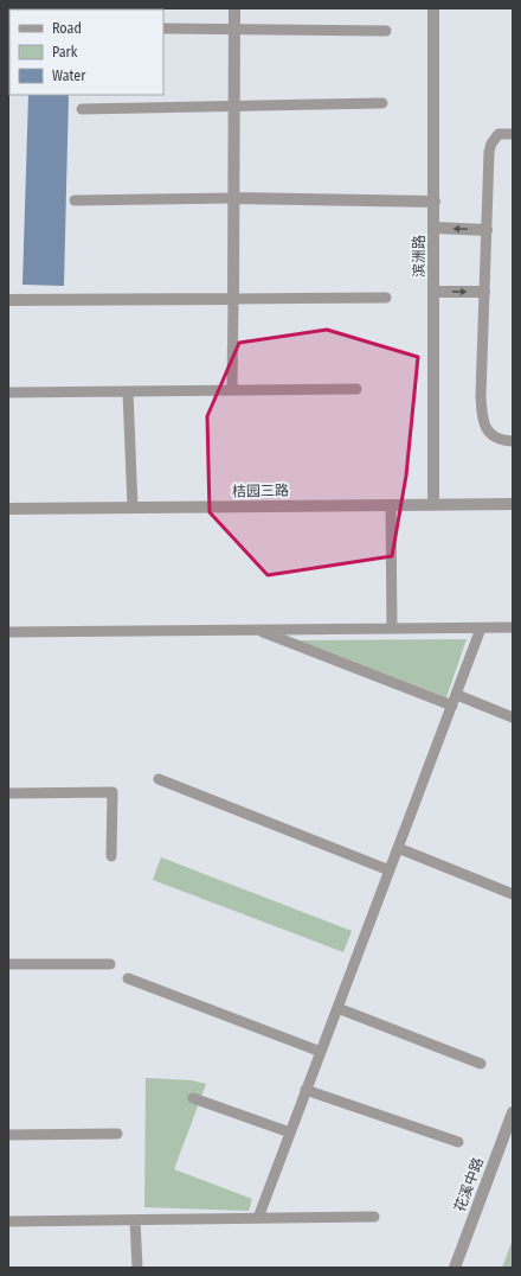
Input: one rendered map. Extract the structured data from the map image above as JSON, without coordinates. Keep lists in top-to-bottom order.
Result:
{
  "streets": {
    "street": ["滨洲路", "桔园三路", "花溪中路"]
  },
  "crossings": [
    ["滨洲路", "桔园三路"]
  ],
  "legend": ["Road", "Park", "Water"]
}
